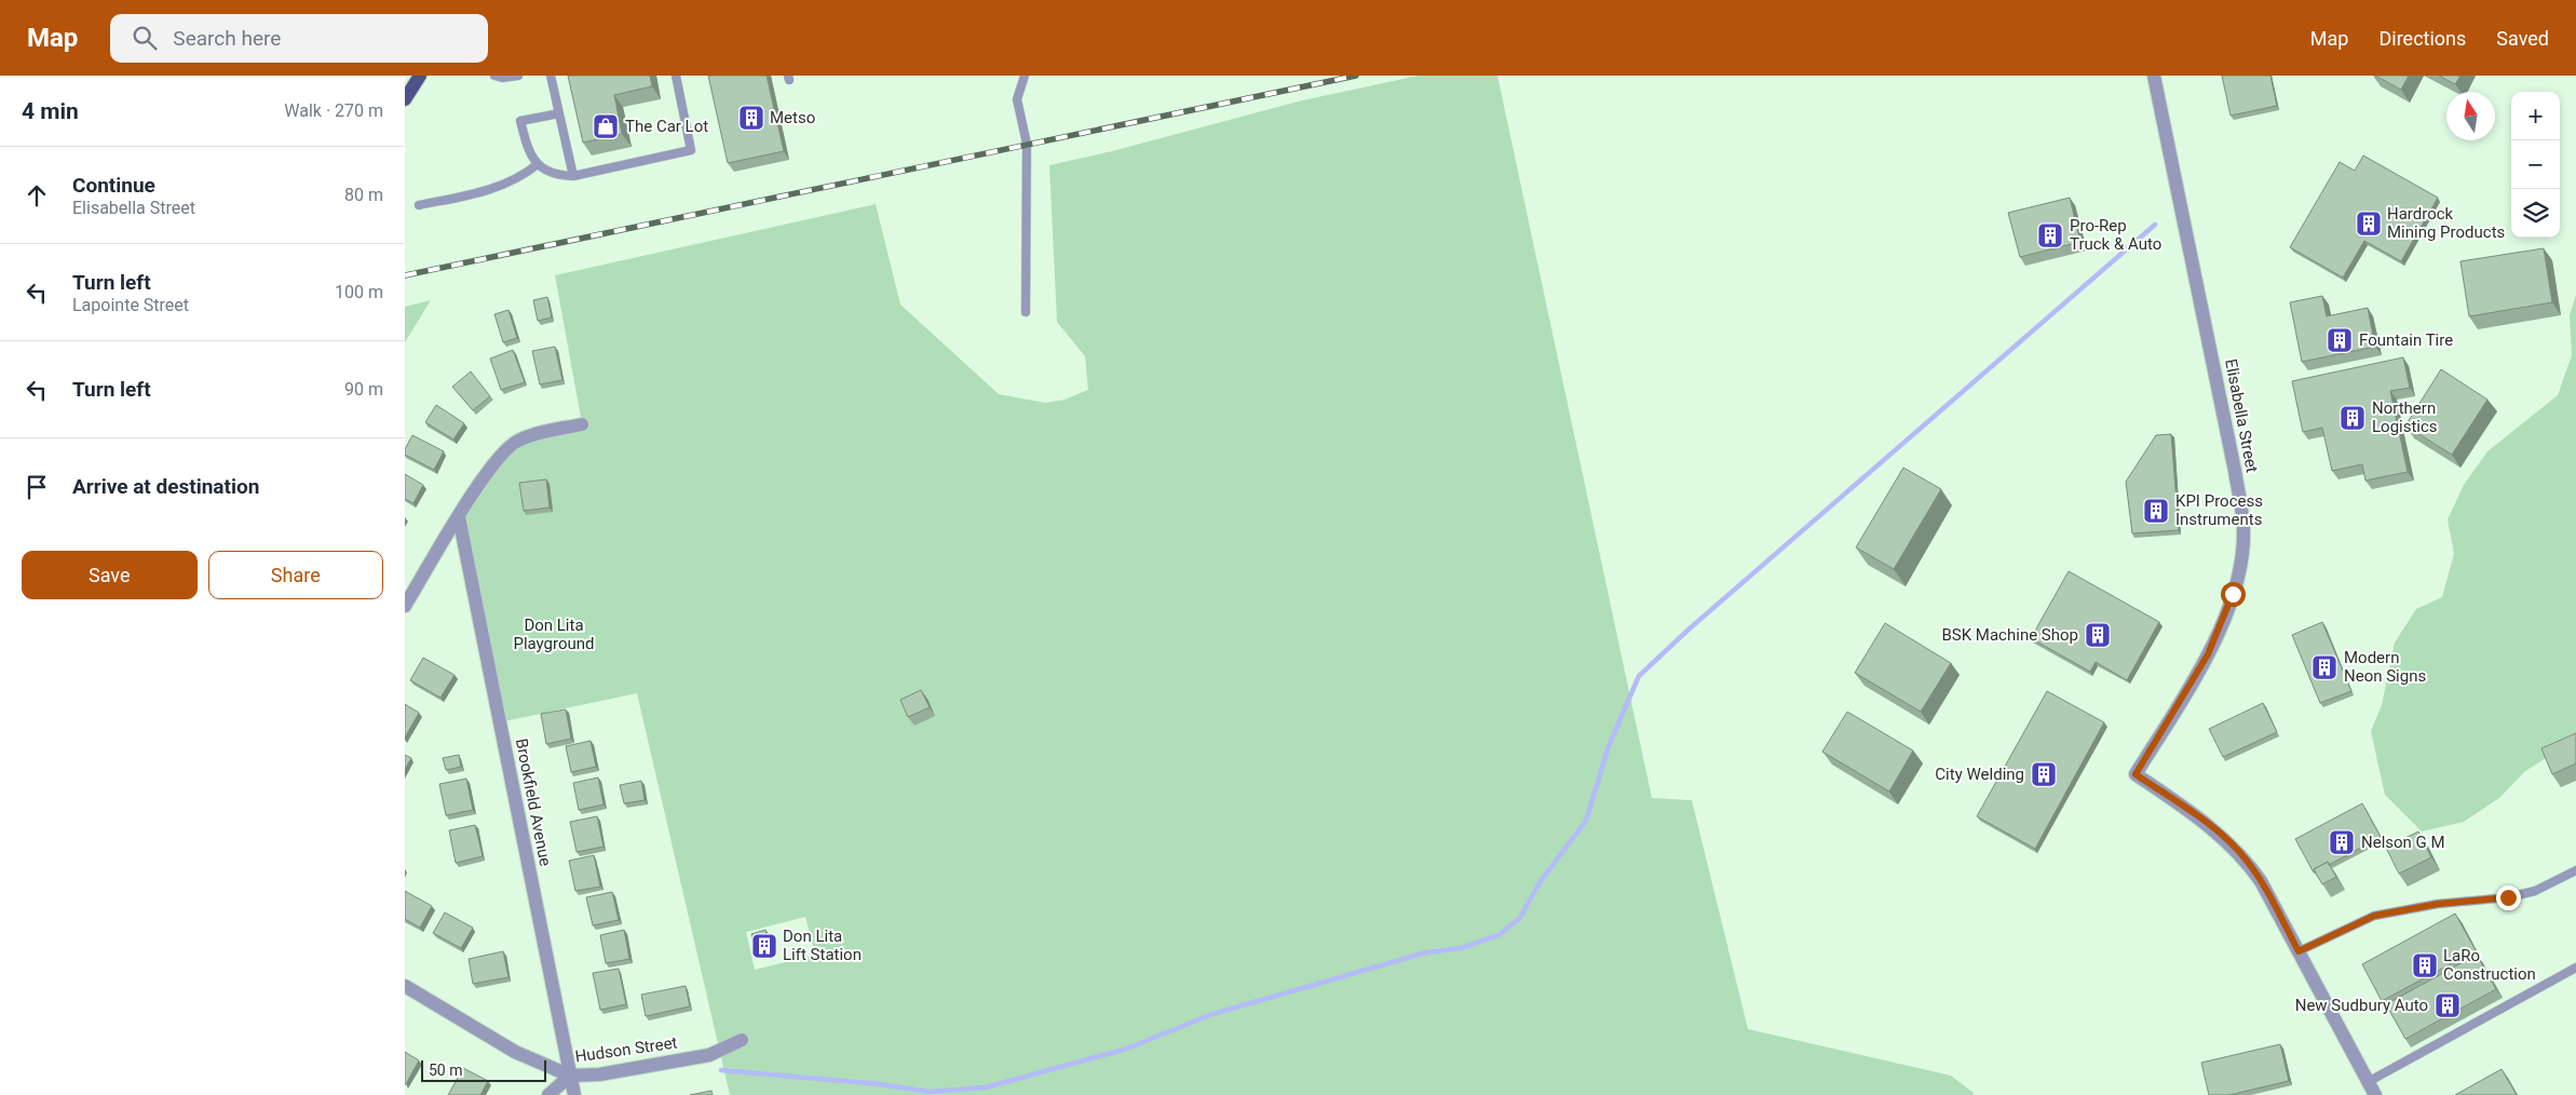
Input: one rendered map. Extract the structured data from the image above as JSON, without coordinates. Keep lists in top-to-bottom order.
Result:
{
  "streets": {
    "street": ["Elisabella Street", "Brookfield Avenue", "Hudson Street"]
  },
  "crossings": [
    ["Brookfield Avenue", "Hudson Street"]
  ],
  "parks": ["Don Lita Playground"],
  "places": {
    "building": [
      "Metso",
      "Hardrock Mining Products",
      "Pro-Rep Truck & Auto",
      "Fountain Tire",
      "Northern Logistics",
      "KPI Process Instruments",
      "BSK Machine Shop",
      "Modern Neon Signs",
      "City Welding",
      "Nelson G M",
      "Don Lita Lift Station",
      "LaRo Construction",
      "New Sudbury Auto"
    ],
    "shop": ["The Car Lot"]
  },
  "scale_bar": "50 m",
  "north": "top",
  "page": {
    "header": "Map",
    "search": "Search here",
    "nav": ["Map", "Directions", "Saved"],
    "heading": ["4 min", "Walk · 270 m"],
    "map_buttons": ["+", "−"],
    "list": [
      ["Continue", "Elisabella Street", "80 m"],
      ["Turn left", "Lapointe Street", "100 m"],
      ["Turn left", "90 m"],
      "Arrive at destination"
    ],
    "buttons": ["Save", "Share"],
    "scale": "50 m"
  }
}
